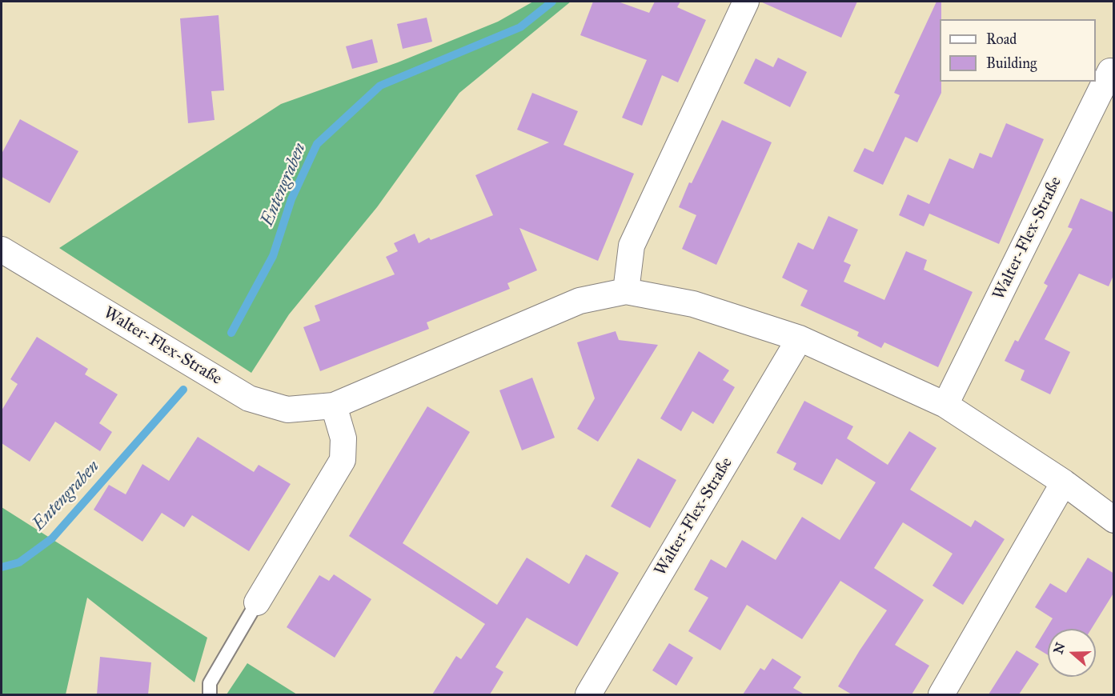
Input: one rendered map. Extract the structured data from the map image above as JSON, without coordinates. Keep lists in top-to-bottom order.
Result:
{
  "streets": {
    "street": ["Walter-Flex-Straße"]
  },
  "water": ["Entengraben"],
  "legend": ["Road", "Building"],
  "north": "left"
}
